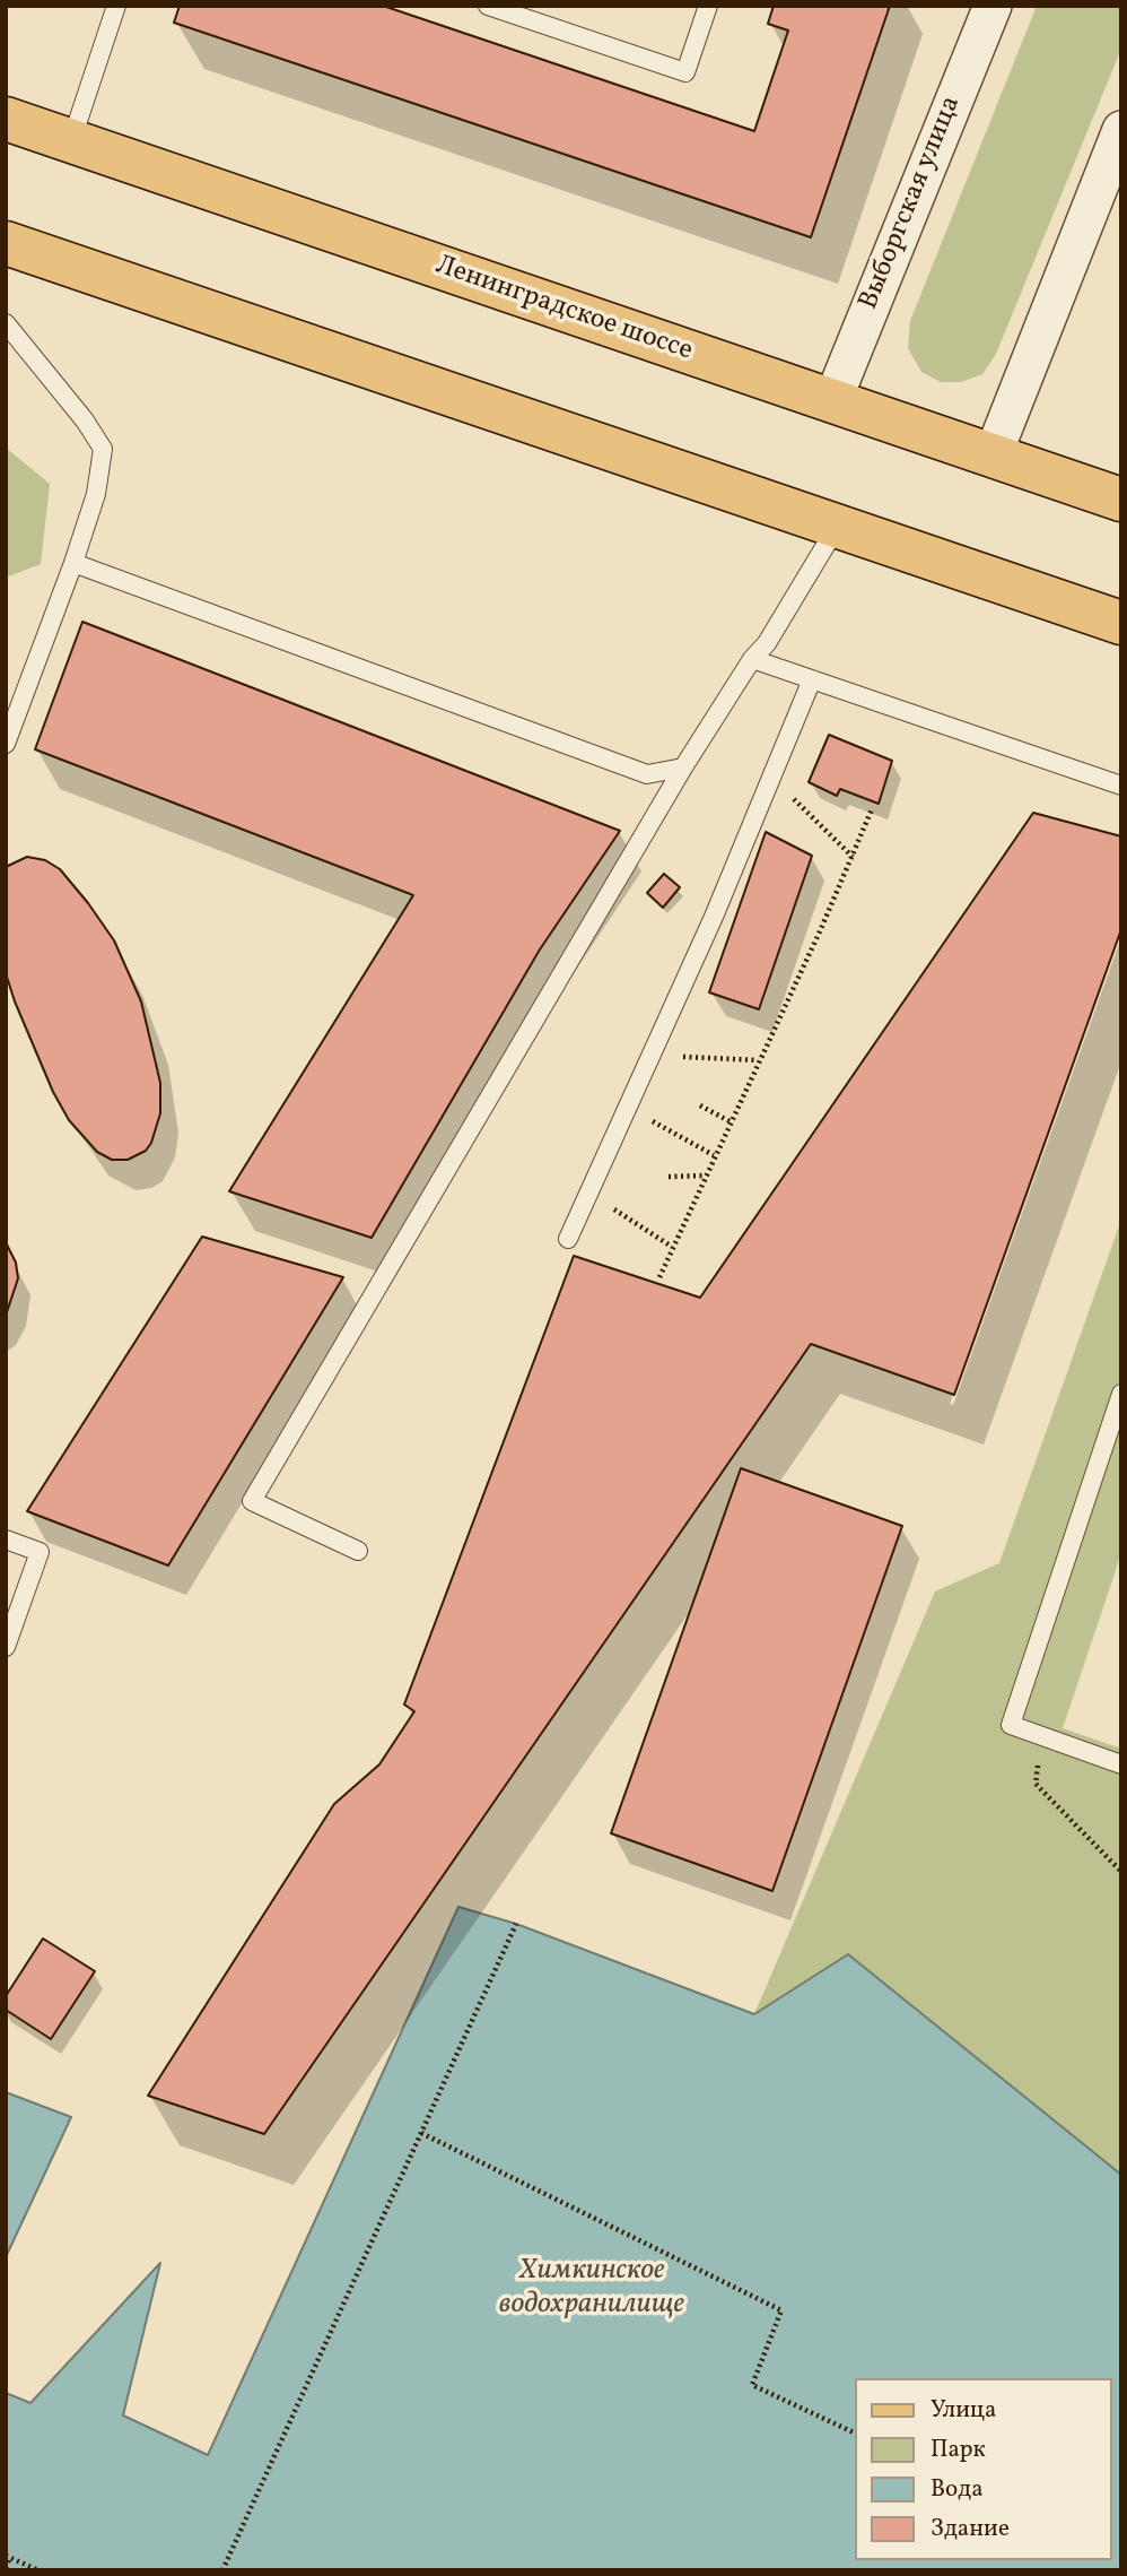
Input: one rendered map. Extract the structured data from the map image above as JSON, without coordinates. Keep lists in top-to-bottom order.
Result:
{
  "streets": {
    "main road": ["Ленинградское шоссе"],
    "street": ["Выборгская улица"]
  },
  "crossings": [
    ["Выборгская улица", "Ленинградское шоссе"]
  ],
  "water": ["Химкинское водохранилище"],
  "legend": [
    "Улица",
    "Парк",
    "Вода",
    "Здание"
  ]
}
